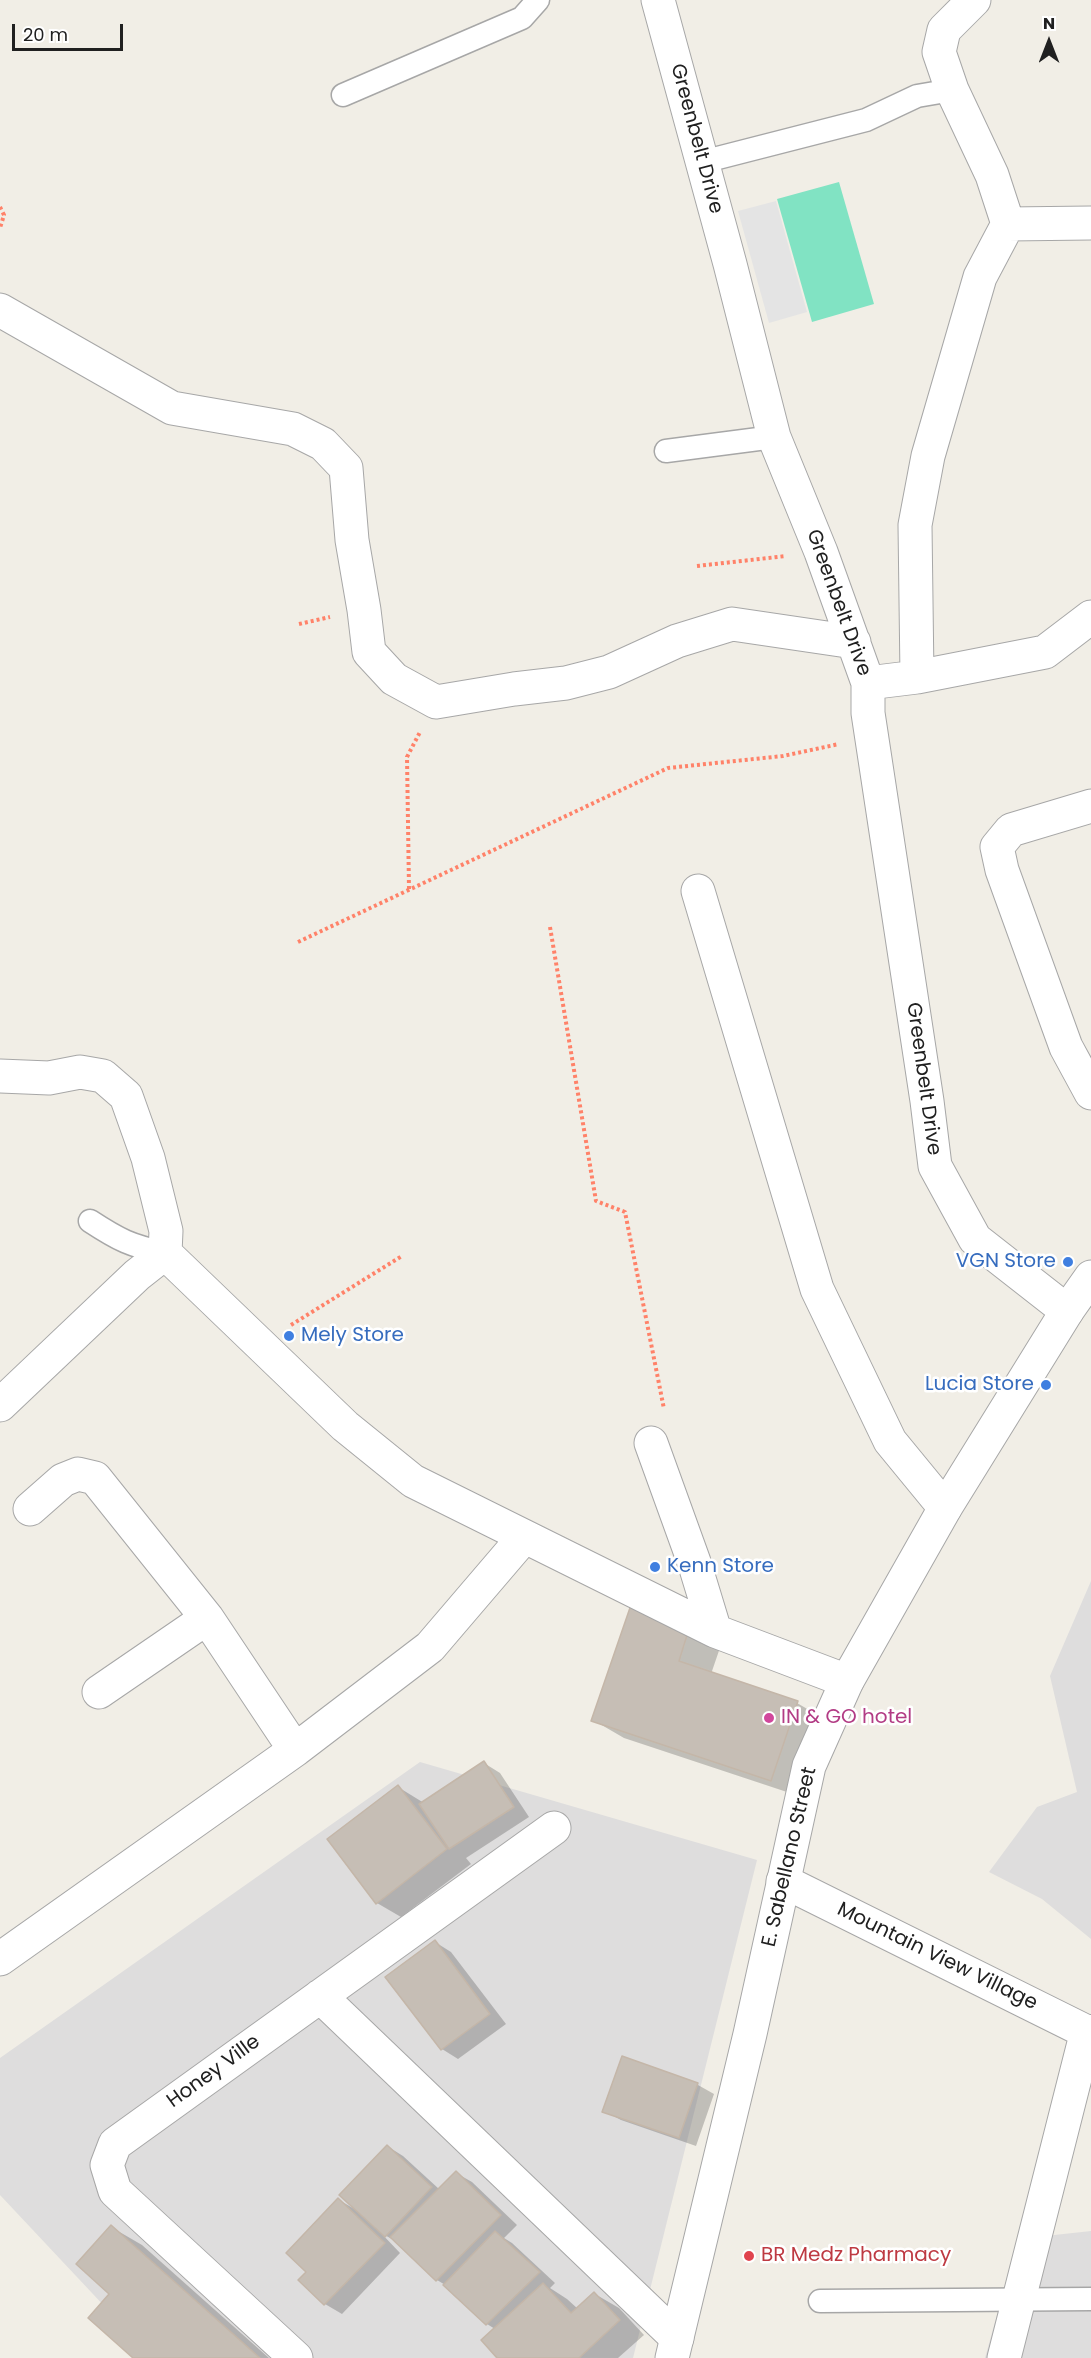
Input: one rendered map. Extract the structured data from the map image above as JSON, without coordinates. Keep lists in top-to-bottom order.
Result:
{
  "streets": {
    "street": [
      "Greenbelt Drive",
      "E. Sabellano Street",
      "Mountain View Village",
      "Honey Ville"
    ]
  },
  "crossings": [
    ["Greenbelt Drive", "E. Sabellano Street"],
    ["E. Sabellano Street", "Mountain View Village"]
  ],
  "places": [
    "VGN Store",
    "Mely Store",
    "Lucia Store",
    "Kenn Store",
    "IN & GO hotel",
    "BR Medz Pharmacy"
  ],
  "scale_bar": "20 m",
  "north": "top"
}
